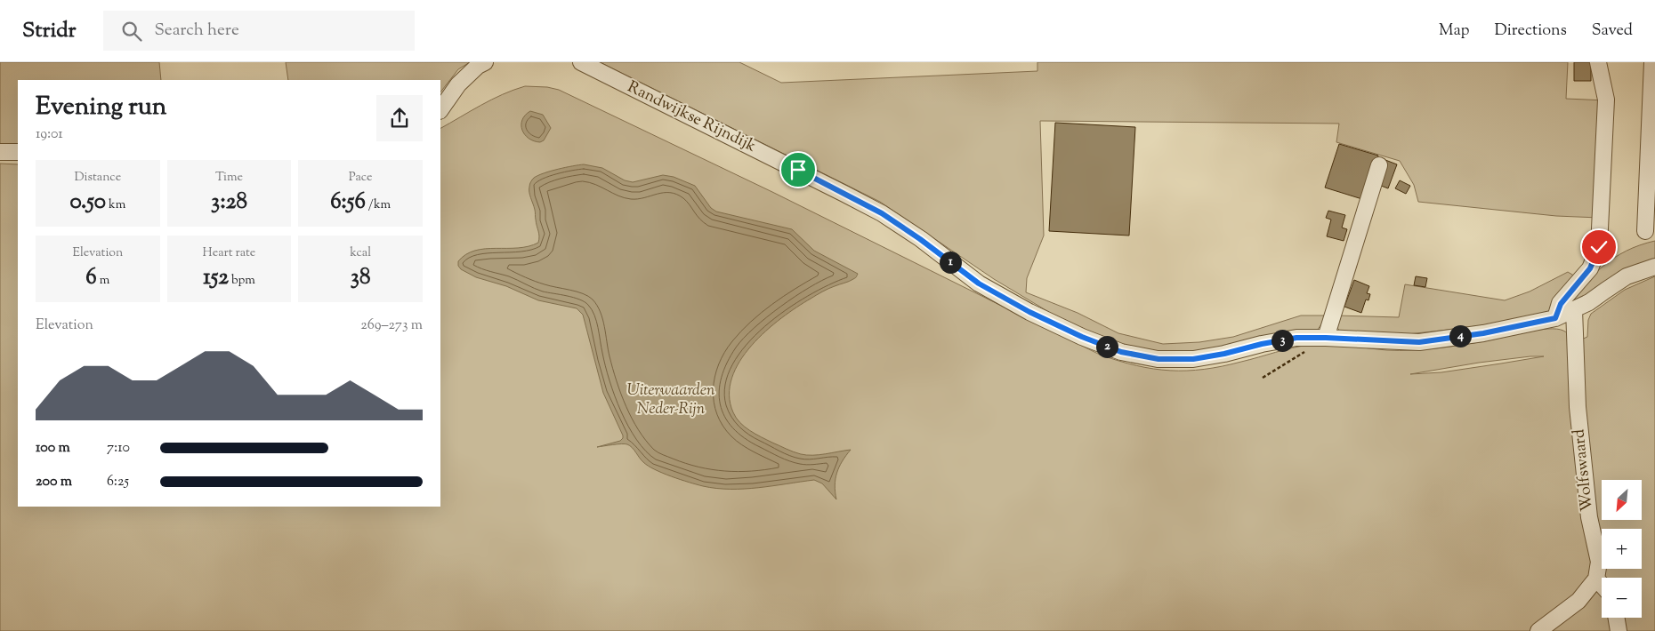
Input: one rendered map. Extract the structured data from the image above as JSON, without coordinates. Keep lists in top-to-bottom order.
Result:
{
  "streets": {
    "street": ["Randwijkse Rijndijk", "Wolfswaard"]
  },
  "crossings": [
    ["Randwijkse Rijndijk", "Wolfswaard"]
  ],
  "parks": ["Uiterwaarden Neder-Rijn"],
  "north": "bottom left",
  "page": {
    "header": "Stridr",
    "search": "Search here",
    "nav": ["Map", "Directions", "Saved"],
    "heading": ["Evening run", "19:01"],
    "stats": [
      ["Distance", "0.50 km"],
      ["Time", "3:28"],
      ["Pace", "6:56 /km"],
      ["Elevation", "6 m"],
      ["Heart rate", "152 bpm"],
      ["kcal", "38"]
    ],
    "pins": [
      "1",
      "4",
      "3",
      "2"
    ],
    "chart": ["Elevation", "269–273 m"],
    "list": [
      {
        "name": "100 m",
        "note": "7:10"
      },
      {
        "name": "200 m",
        "note": "6:25"
      }
    ],
    "map_buttons": ["+", "−"]
  }
}
